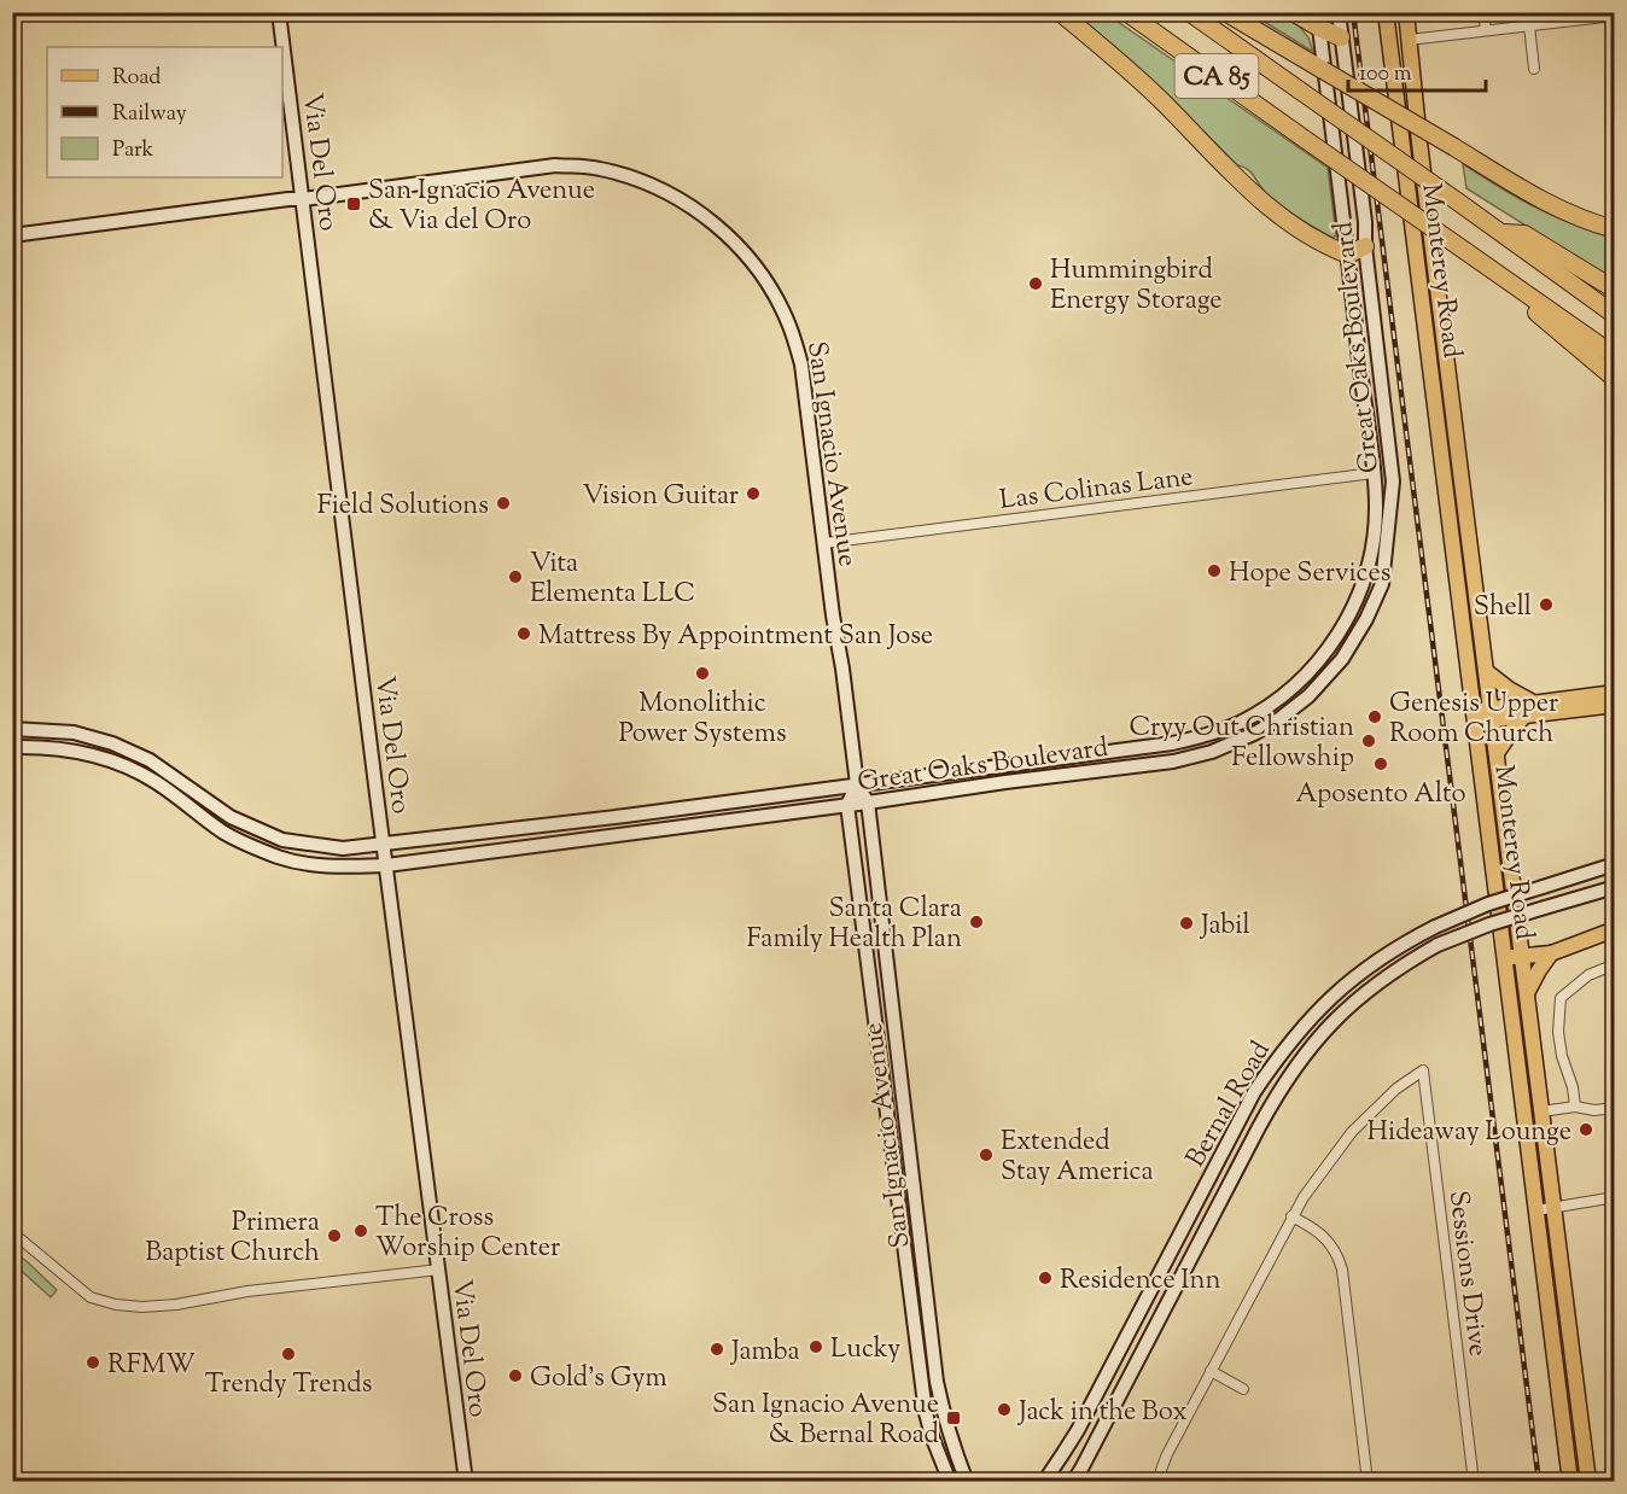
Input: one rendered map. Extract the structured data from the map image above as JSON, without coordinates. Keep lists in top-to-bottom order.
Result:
{
  "streets": {
    "highway": ["CA 85"],
    "main road": [
      "Via Del Oro",
      "Monterey Road",
      "Great Oaks Boulevard",
      "San Ignacio Avenue",
      "Bernal Road"
    ],
    "street": ["Las Colinas Lane", "Sessions Drive"]
  },
  "crossings": [
    ["Via Del Oro", "Great Oaks Boulevard"],
    ["Via Del Oro", "San Ignacio Avenue"],
    ["Great Oaks Boulevard", "San Ignacio Avenue"],
    ["Great Oaks Boulevard", "Las Colinas Lane"],
    ["San Ignacio Avenue", "Las Colinas Lane"]
  ],
  "places": {
    "transit": ["San Ignacio Avenue & Via del Oro", "San Ignacio Avenue & Bernal Road"],
    "other": [
      "Hummingbird Energy Storage",
      "Vision Guitar",
      "Field Solutions",
      "Hope Services",
      "Vita Elementa LLC",
      "Shell",
      "Mattress By Appointment San Jose",
      "Monolithic Power Systems",
      "Genesis Upper Room Church",
      "Cryy Out Christian Fellowship",
      "Aposento Alto",
      "Santa Clara Family Health Plan",
      "Jabil",
      "Hideaway Lounge",
      "Extended Stay America",
      "The Cross Worship Center",
      "Primera Baptist Church",
      "Residence Inn",
      "Lucky",
      "Jamba",
      "Trendy Trends",
      "RFMW",
      "Gold's Gym",
      "Jack in the Box"
    ]
  },
  "legend": ["Road", "Railway", "Park"],
  "scale_bar": "100 m"
}
